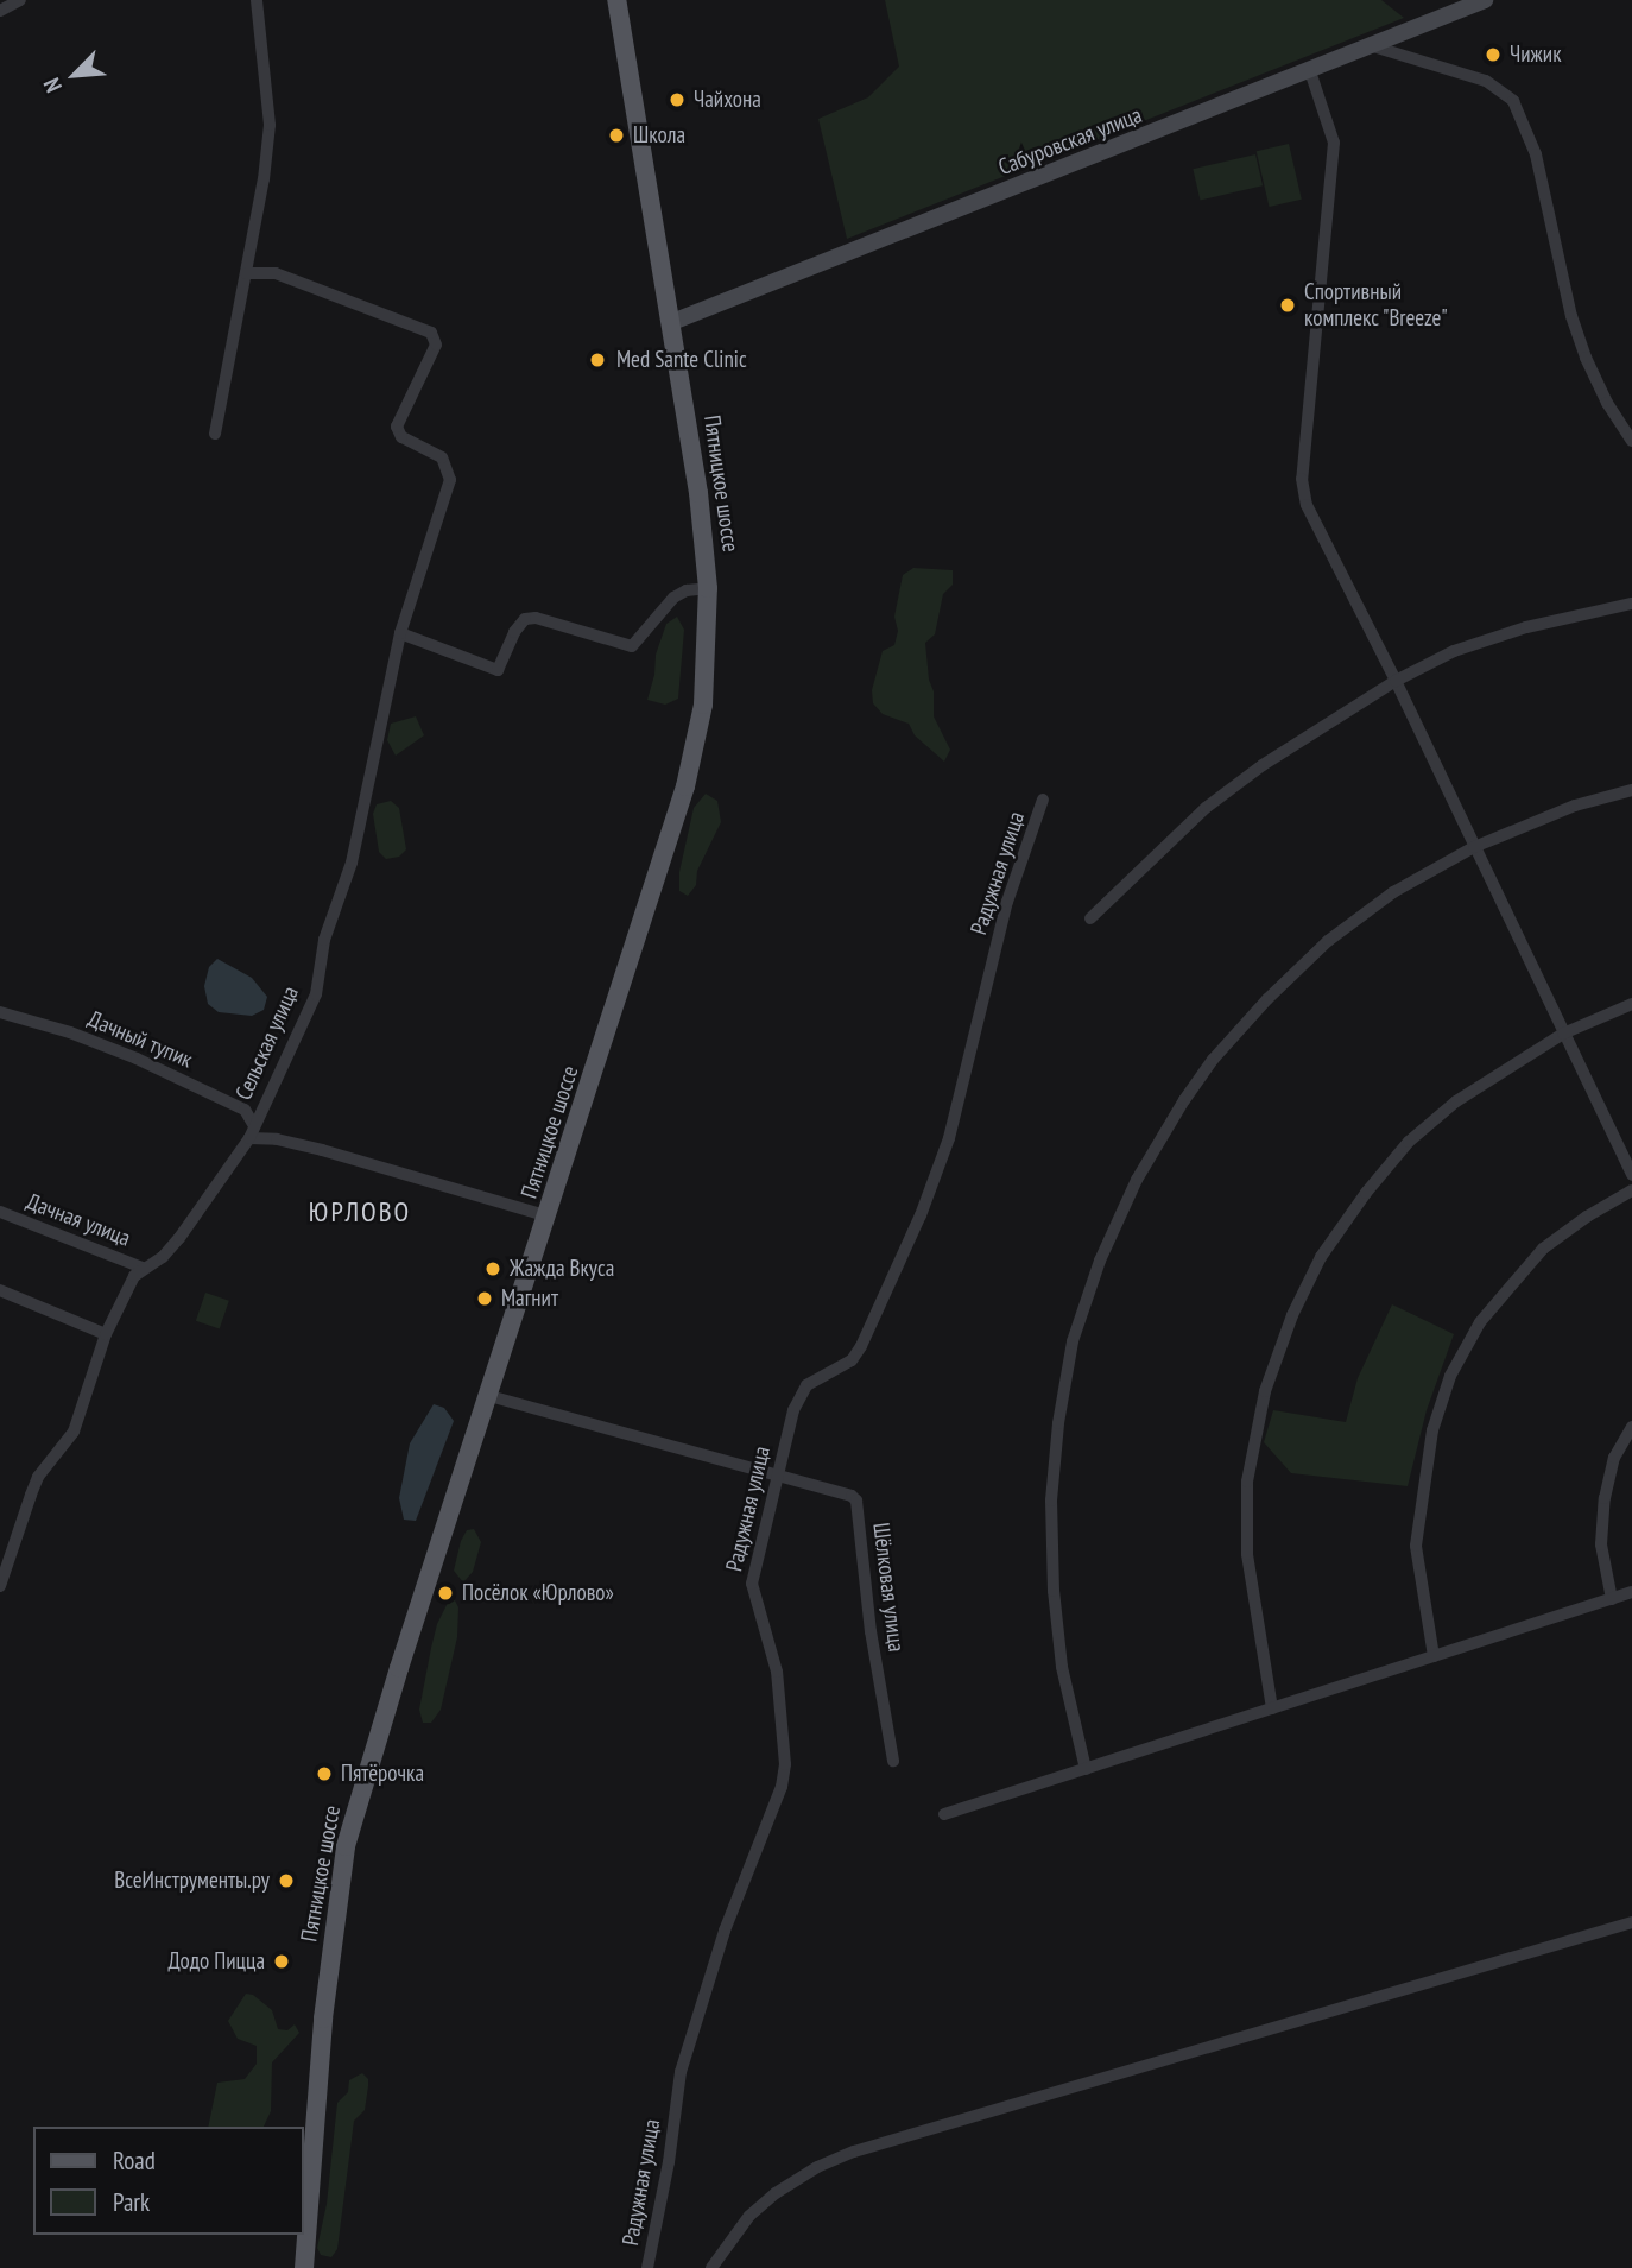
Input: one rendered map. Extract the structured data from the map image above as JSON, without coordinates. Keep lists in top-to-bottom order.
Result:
{
  "streets": {
    "main road": ["Пятницкое шоссе"],
    "street": [
      "Сабуровская улица",
      "Радужная улица",
      "Дачный тупик",
      "Сельская улица",
      "Дачная улица",
      "Шёлковая улица"
    ]
  },
  "crossings": [
    ["Сабуровская улица", "Пятницкое шоссе"],
    ["Радужная улица", "Шёлковая улица"],
    ["Дачный тупик", "Сельская улица"],
    ["Сельская улица", "Дачная улица"]
  ],
  "districts": ["ЮРЛОВО"],
  "places": [
    "Чижик",
    "Чайхона",
    "Школа",
    "Спортивный комплекс \"Breeze\"",
    "Med Sante Clinic",
    "Жажда Вкуса",
    "Магнит",
    "Посёлок «Юрлово»",
    "Пятёрочка",
    "ВсеИнструменты.ру",
    "Додо Пицца"
  ],
  "legend": ["Road", "Park"],
  "north": "bottom left"
}
